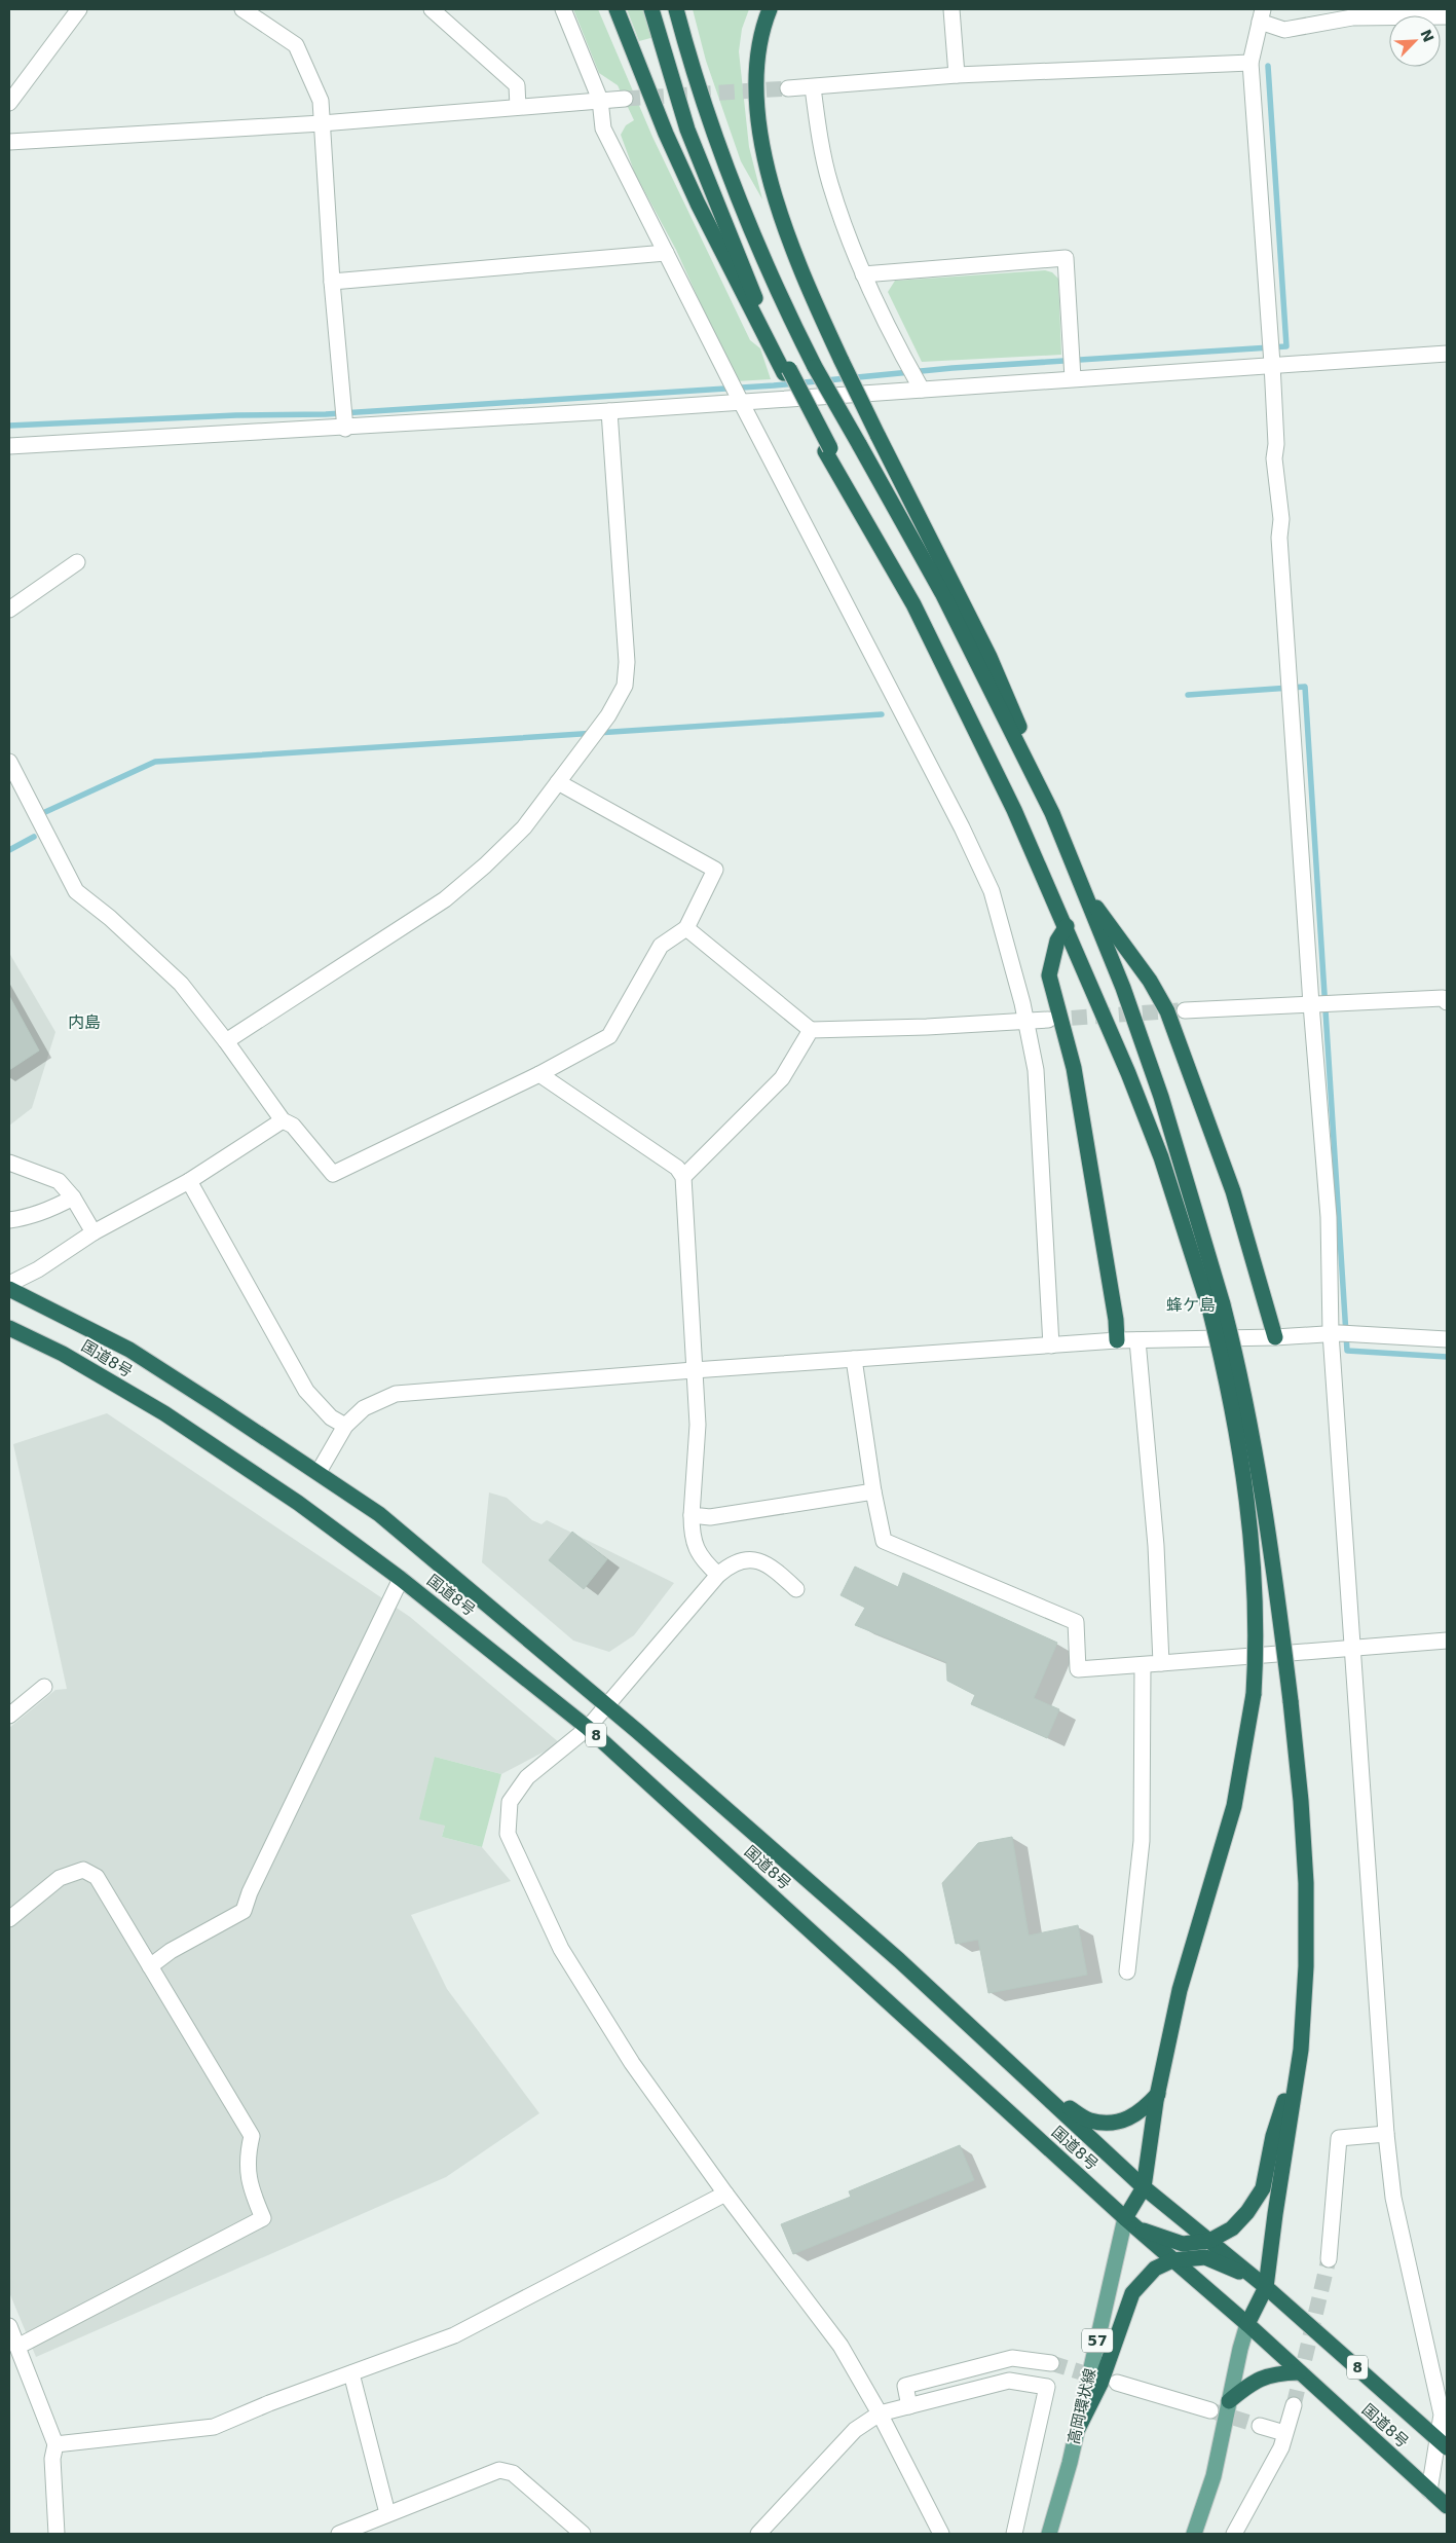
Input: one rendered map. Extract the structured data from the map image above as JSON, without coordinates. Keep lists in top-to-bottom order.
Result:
{
  "streets": {
    "highway": ["国道8号", "8"],
    "main road": ["57", "高岡環状線"]
  },
  "crossings": [
    ["国道8号", "高岡環状線"]
  ],
  "districts": ["内島", "蜂ケ島"],
  "north": "top right"
}
